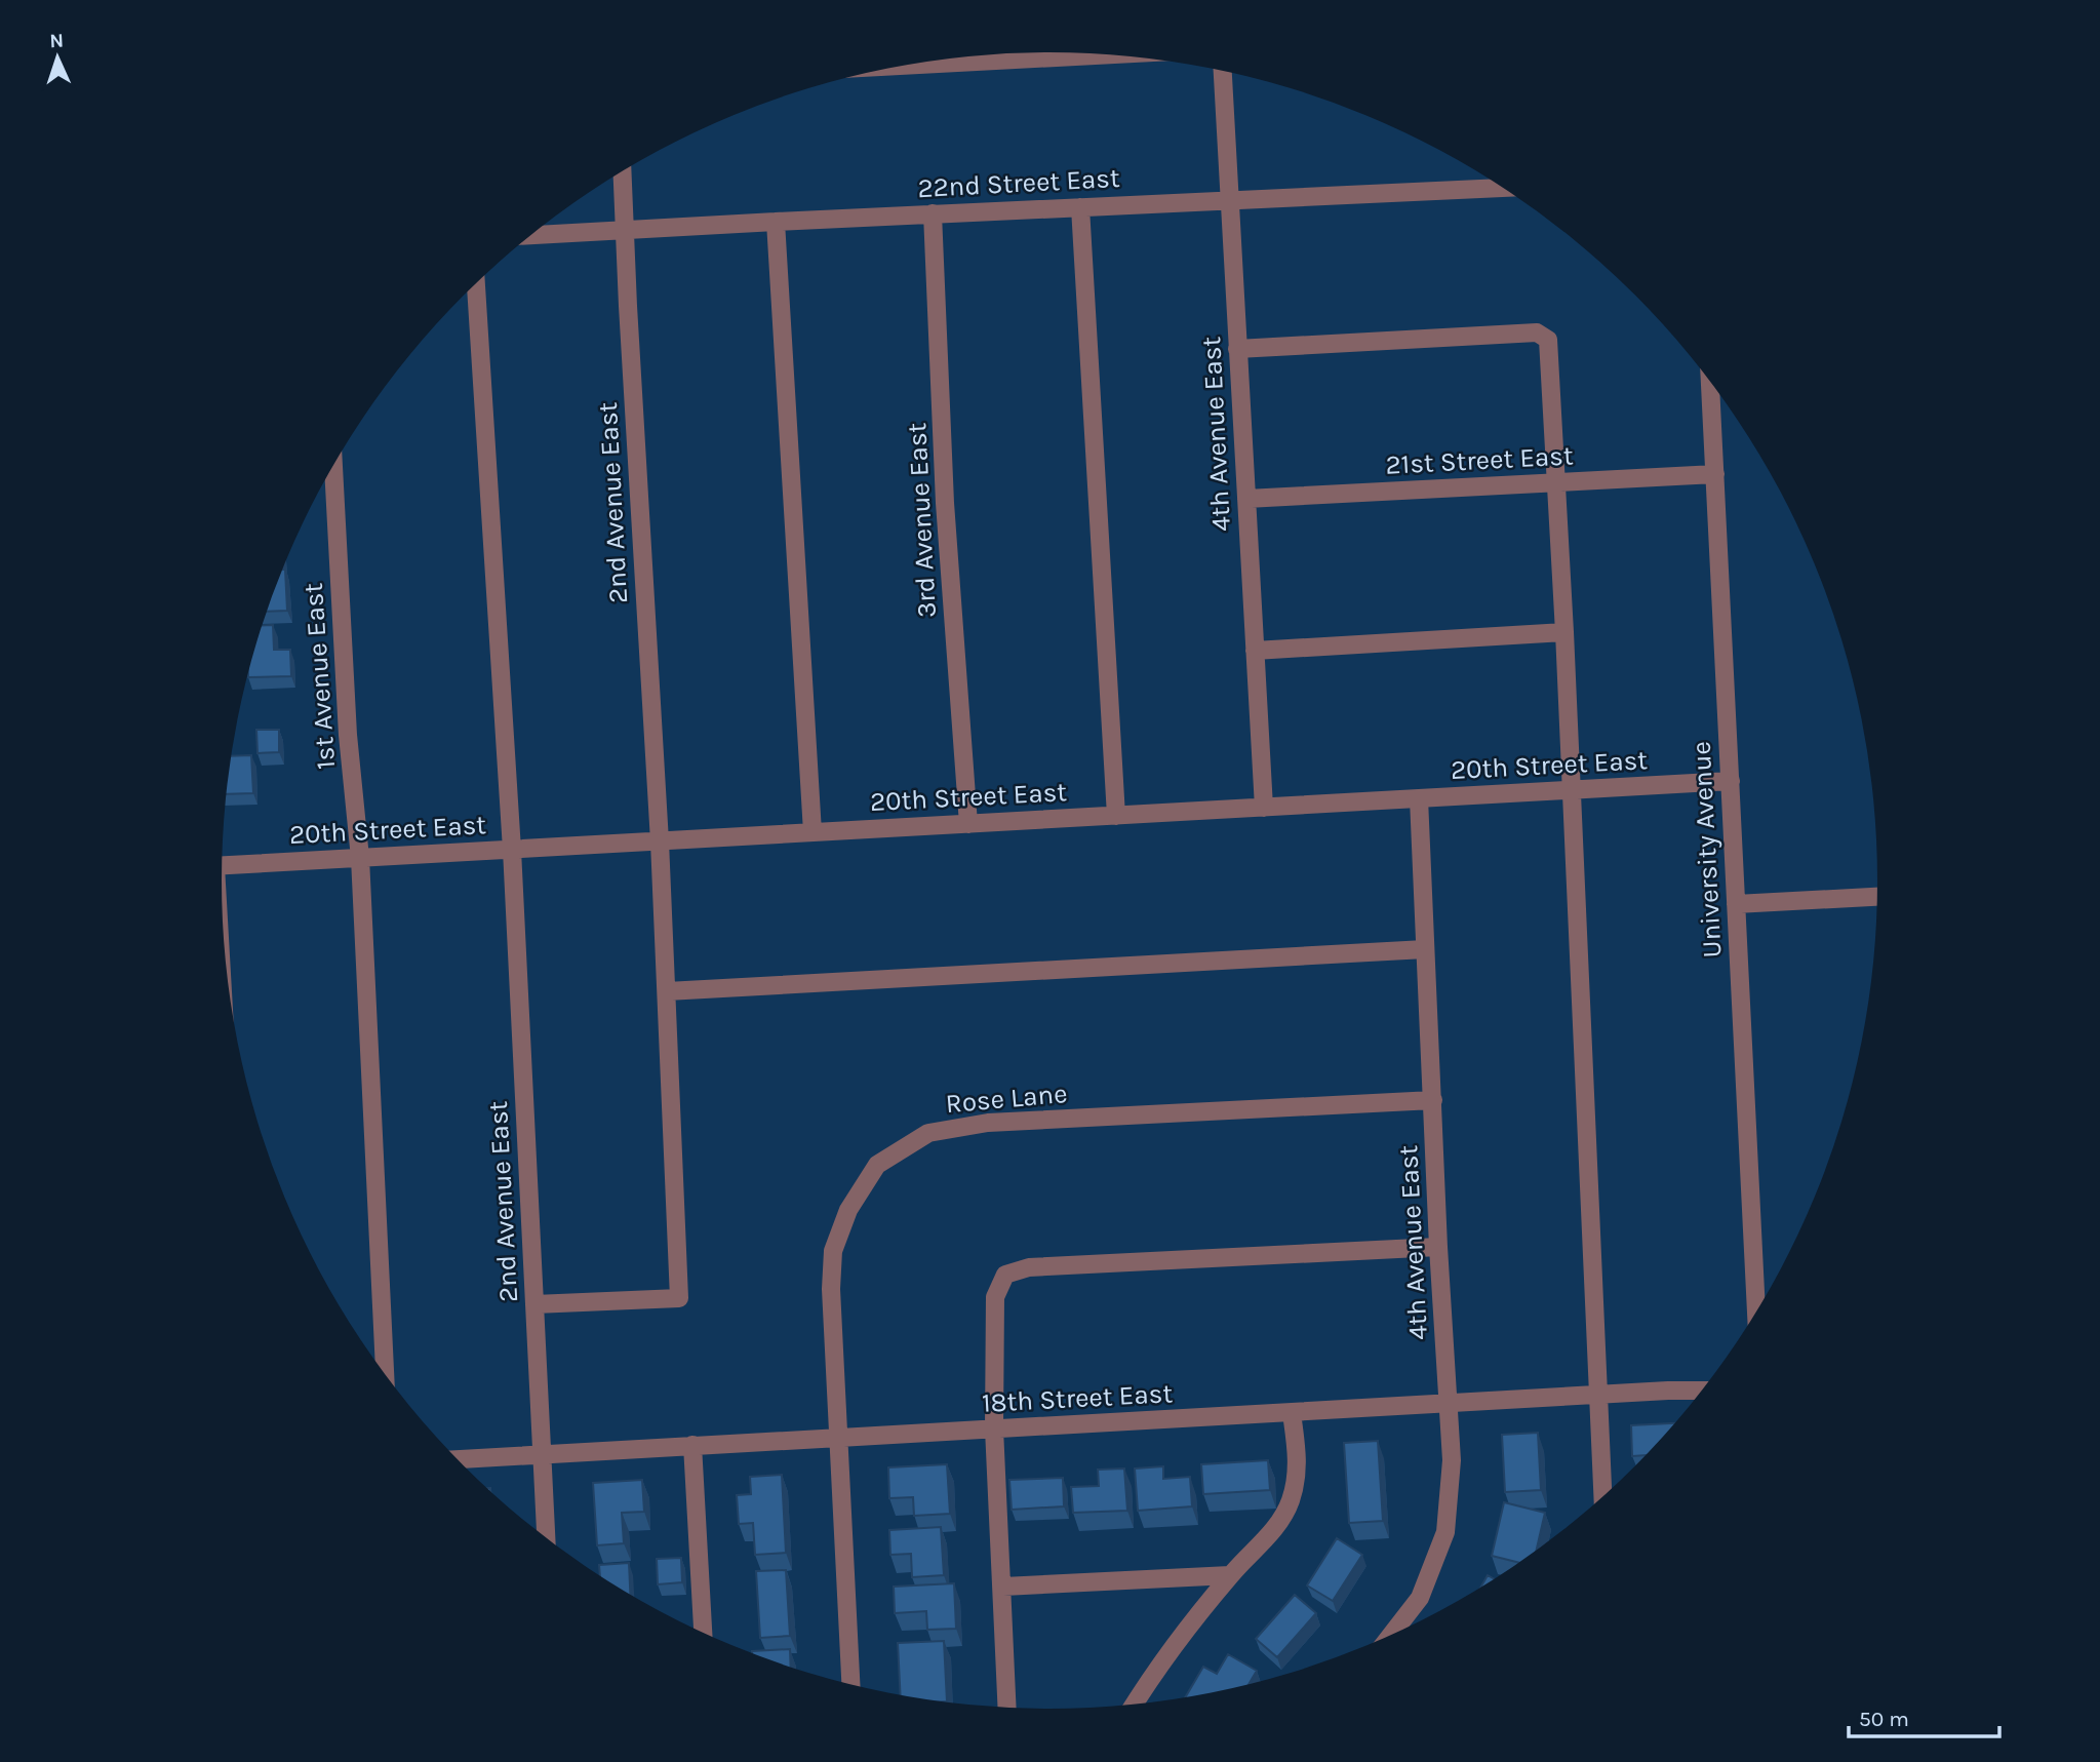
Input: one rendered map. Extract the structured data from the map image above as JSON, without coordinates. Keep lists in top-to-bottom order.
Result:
{
  "streets": {
    "street": [
      "22nd Street East",
      "4th Avenue East",
      "21st Street East",
      "2nd Avenue East",
      "3rd Avenue East",
      "1st Avenue East",
      "20th Street East",
      "University Avenue",
      "Rose Lane",
      "18th Street East"
    ]
  },
  "crossings": [
    ["22nd Street East", "4th Avenue East"],
    ["22nd Street East", "2nd Avenue East"],
    ["22nd Street East", "3rd Avenue East"],
    ["4th Avenue East", "21st Street East"],
    ["4th Avenue East", "20th Street East"],
    ["4th Avenue East", "Rose Lane"],
    ["4th Avenue East", "18th Street East"],
    ["21st Street East", "University Avenue"],
    ["2nd Avenue East", "20th Street East"],
    ["2nd Avenue East", "18th Street East"],
    ["3rd Avenue East", "20th Street East"],
    ["1st Avenue East", "20th Street East"],
    ["20th Street East", "University Avenue"],
    ["Rose Lane", "18th Street East"]
  ],
  "scale_bar": "50 m",
  "north": "top"
}
